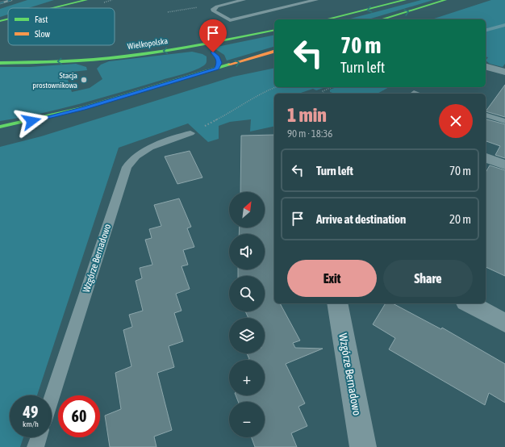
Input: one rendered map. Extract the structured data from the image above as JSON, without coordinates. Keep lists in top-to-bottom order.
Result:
{
  "streets": {
    "main road": ["Wielkopolska"],
    "street": ["Wzgórze Bernadowo"]
  },
  "places": ["Stacja prostownikowa"],
  "legend": ["Fast", "Slow"],
  "north": "top right",
  "page": {
    "turn": ["70 m", "Turn left"],
    "heading": ["1 min", "90 m · 18:36"],
    "list": [
      {
        "name": "Turn left",
        "value": "70 m"
      },
      {
        "name": "Arrive at destination",
        "value": "20 m"
      }
    ],
    "map_buttons": ["+", "−"],
    "buttons": ["Exit", "Share"],
    "speed": "49 km/h",
    "limit": "60"
  }
}
